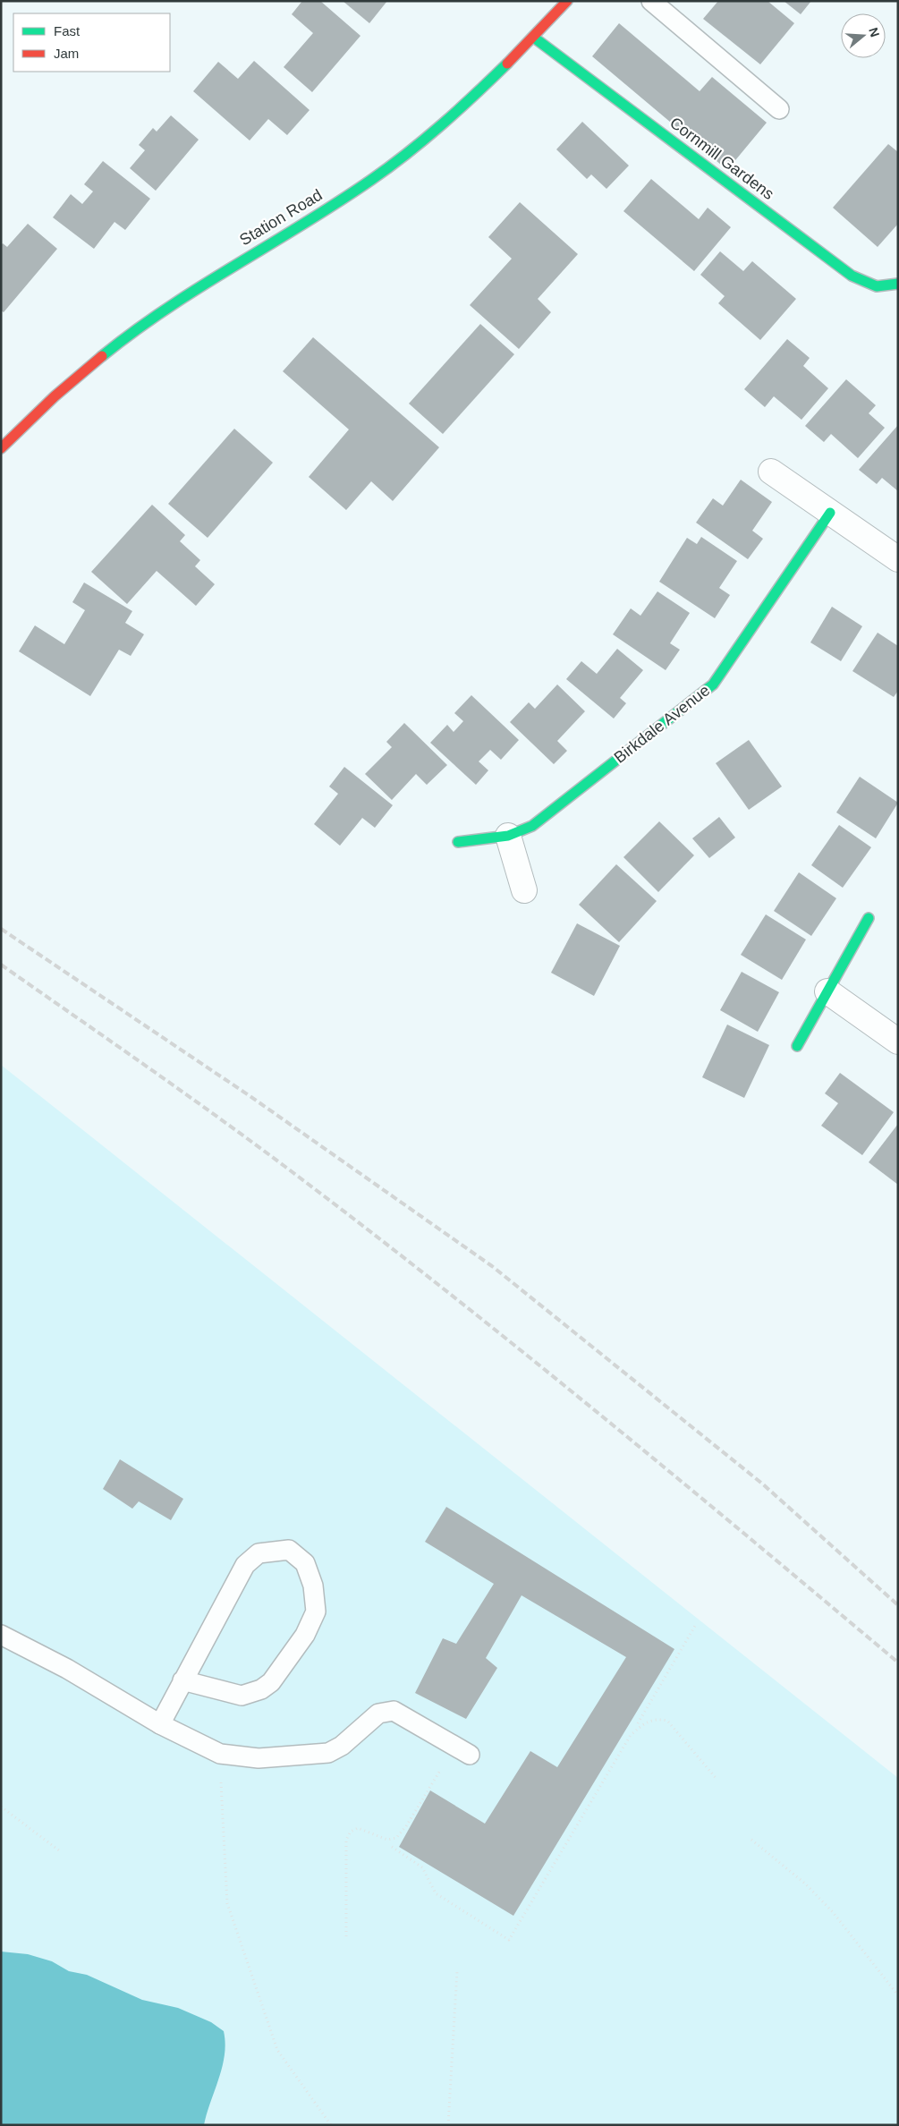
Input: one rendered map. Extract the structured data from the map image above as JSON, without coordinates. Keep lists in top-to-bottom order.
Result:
{
  "streets": {
    "street": ["Cornmill Gardens", "Station Road", "Birkdale Avenue"]
  },
  "crossings": [
    ["Cornmill Gardens", "Station Road"]
  ],
  "legend": ["Fast", "Jam"],
  "north": "right"
}
